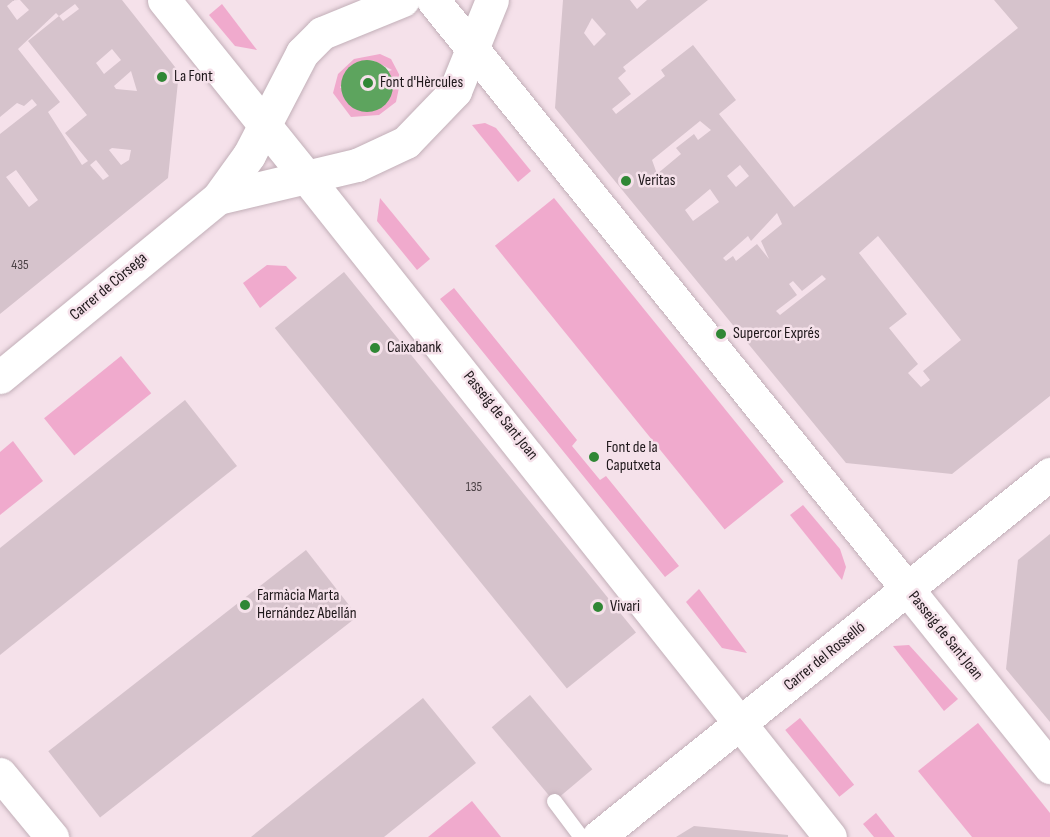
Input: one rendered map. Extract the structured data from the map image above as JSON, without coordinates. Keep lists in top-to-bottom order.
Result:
{
  "streets": {
    "main road": ["Carrer de Còrsega", "Passeig de Sant Joan", "Carrer del Rosselló"]
  },
  "crossings": [
    ["Passeig de Sant Joan", "Carrer del Rosselló"]
  ],
  "places": [
    "La Font",
    "Font d'Hèrcules",
    "Veritas",
    "Supercor Exprés",
    "Caixabank",
    "Font de la Caputxeta",
    "Farmàcia Marta Hernández Abellán",
    "Vivari"
  ],
  "house_numbers": ["435", "135"]
}
